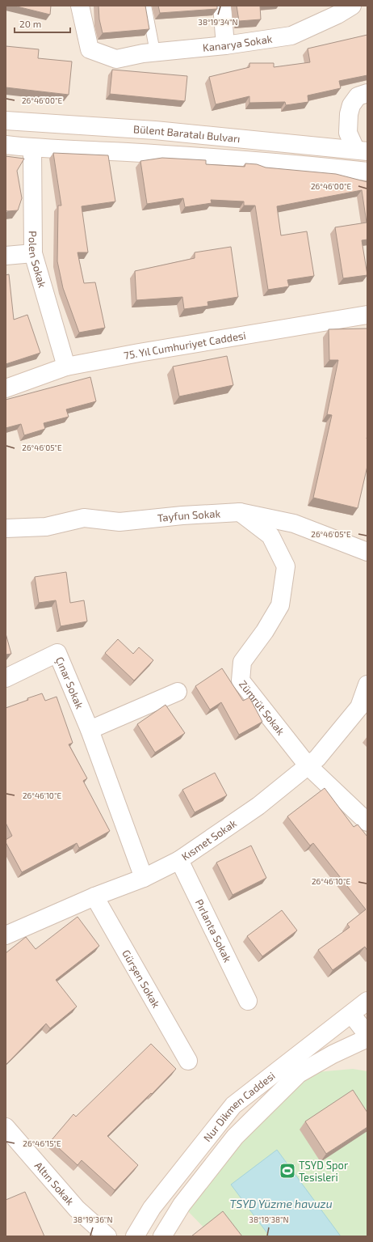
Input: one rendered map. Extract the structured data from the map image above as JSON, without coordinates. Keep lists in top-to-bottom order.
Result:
{
  "streets": {
    "street": [
      "Kanarya Sokak",
      "Bülent Baratalı Bulvarı",
      "Polen Sokak",
      "75. Yıl Cumhuriyet Caddesi",
      "Tayfun Sokak",
      "Çınar Sokak",
      "Zümrüt Sokak",
      "Kısmet Sokak",
      "Pırlanta Sokak",
      "Gürşen Sokak",
      "Nur Dikmen Caddesi",
      "Altın Sokak"
    ]
  },
  "crossings": [
    ["Bülent Baratalı Bulvarı", "Polen Sokak"],
    ["Polen Sokak", "75. Yıl Cumhuriyet Caddesi"],
    ["Tayfun Sokak", "Zümrüt Sokak"],
    ["Zümrüt Sokak", "Kısmet Sokak"],
    ["Kısmet Sokak", "Pırlanta Sokak"],
    ["Kısmet Sokak", "Gürşen Sokak"]
  ],
  "water": ["TSYD Yüzme havuzu"],
  "places": {
    "sports": ["TSYD Spor Tesisleri"]
  },
  "scale_bar": "20 m",
  "coordinates": [
    "38°19'34\"N",
    "26°46'00\"E",
    "26°46'05\"E",
    "26°46'10\"E",
    "26°46'15\"E",
    "38°19'36\"N",
    "38°19'38\"N"
  ]
}
